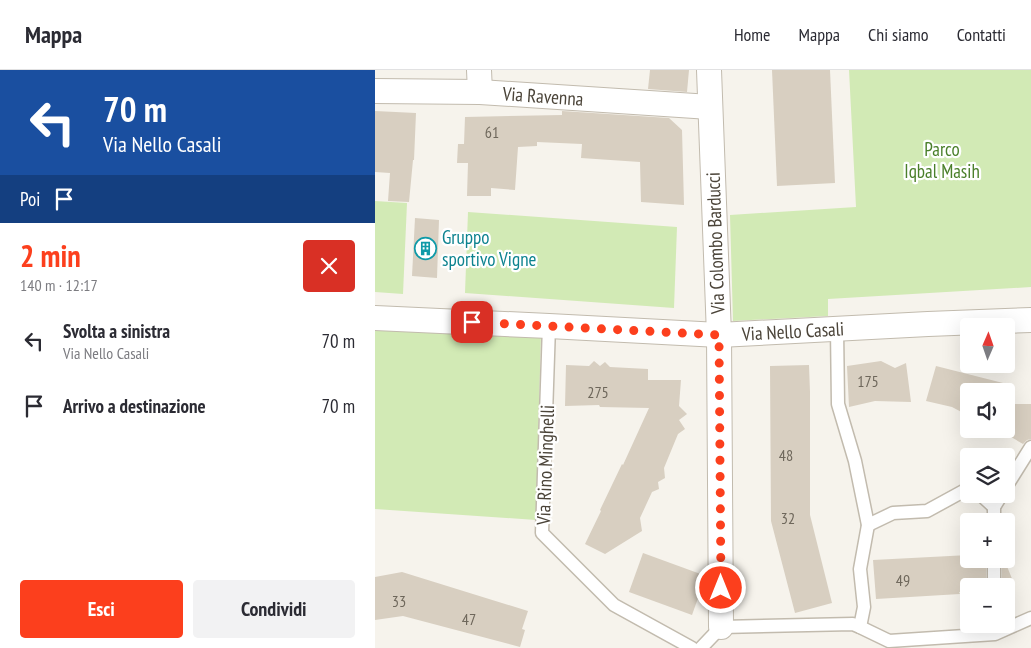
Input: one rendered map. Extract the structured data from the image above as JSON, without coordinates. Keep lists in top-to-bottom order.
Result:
{
  "streets": {
    "street": ["Via Ravenna", "Via Colombo Barducci", "Via Nello Casali"],
    "lane": ["Via Rino Minghelli"]
  },
  "crossings": [
    ["Via Ravenna", "Via Colombo Barducci"],
    ["Via Colombo Barducci", "Via Nello Casali"],
    ["Via Nello Casali", "Via Rino Minghelli"]
  ],
  "parks": ["Parco Iqbal Masih"],
  "places": {
    "building": ["Gruppo sportivo Vigne"]
  },
  "house_numbers": [
    "61",
    "175",
    "275",
    "48",
    "32",
    "49",
    "33",
    "47"
  ],
  "north": "top",
  "page": {
    "header": "Mappa",
    "nav": [
      "Home",
      "Mappa",
      "Chi siamo",
      "Contatti"
    ],
    "turn": ["70 m", "Via Nello Casali"],
    "then": "Poi",
    "heading": ["2 min", "140 m · 12:17"],
    "list": [
      {
        "name": "Svolta a sinistra",
        "note": "Via Nello Casali",
        "value": "70 m"
      },
      {
        "name": "Arrivo a destinazione",
        "value": "70 m"
      }
    ],
    "map_buttons": ["+", "−"],
    "buttons": ["Esci", "Condividi"]
  }
}
